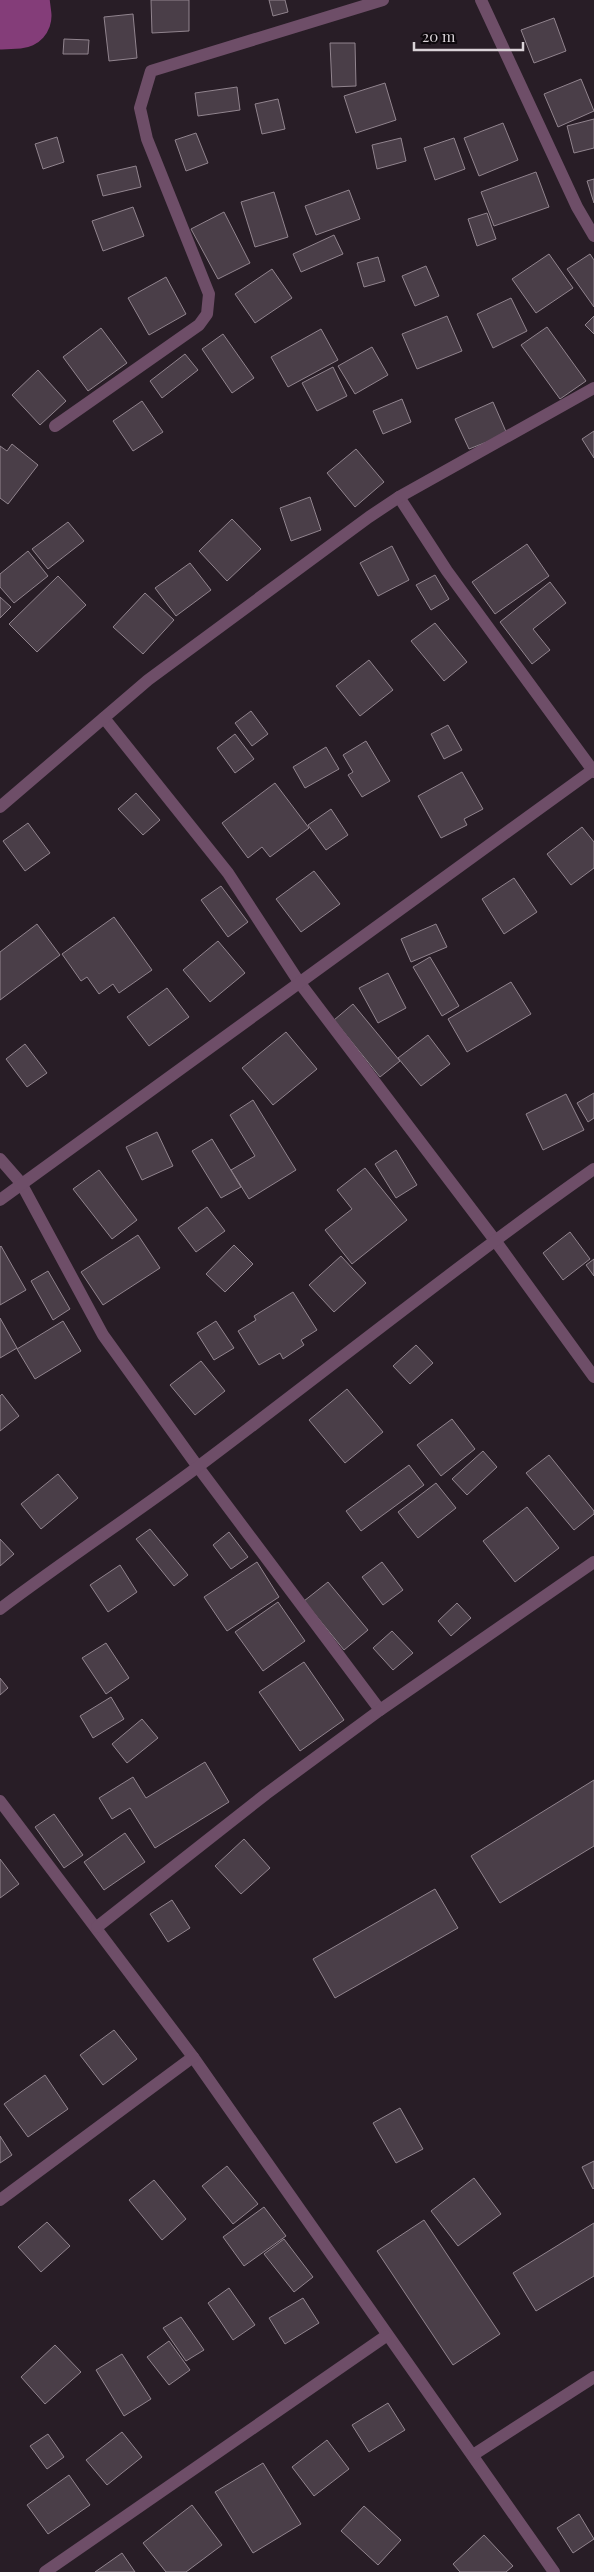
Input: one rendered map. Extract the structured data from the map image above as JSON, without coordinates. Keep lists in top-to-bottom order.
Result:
{
  "scale_bar": "20 m"
}
